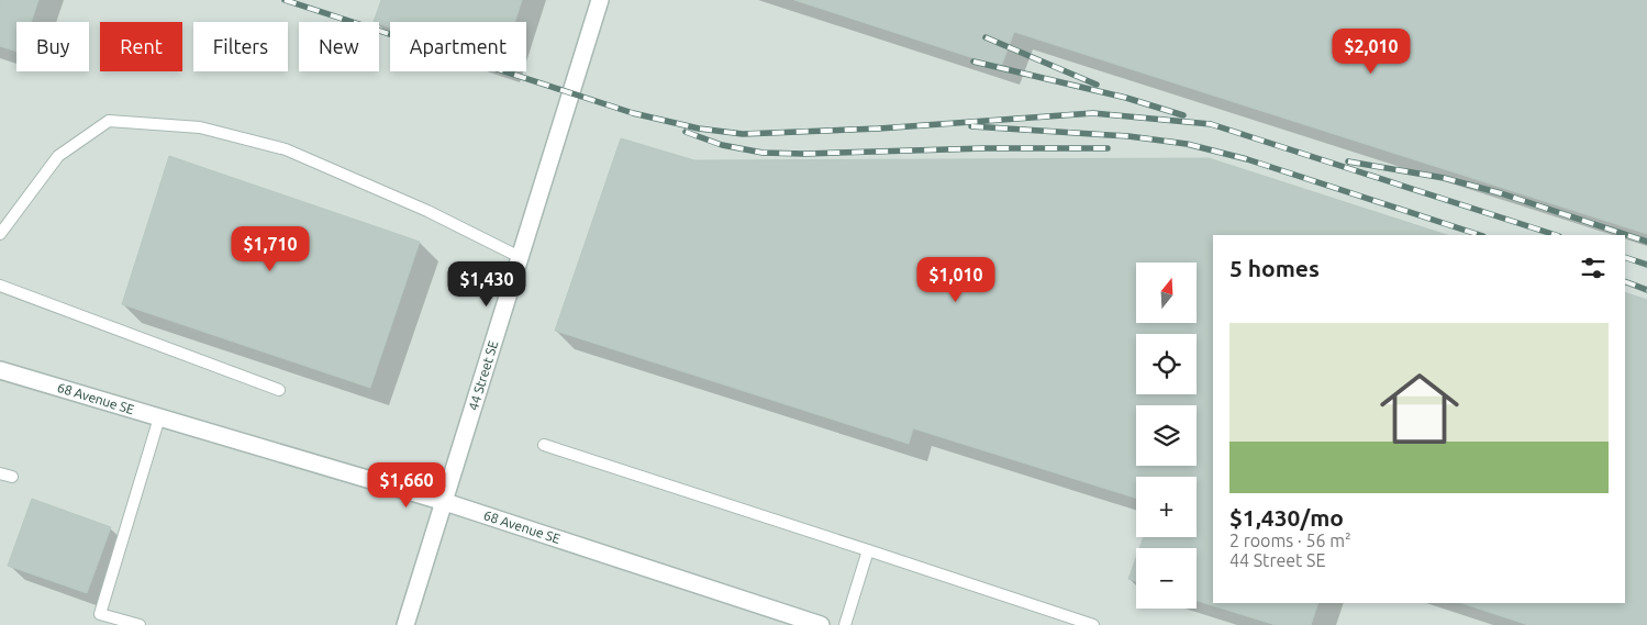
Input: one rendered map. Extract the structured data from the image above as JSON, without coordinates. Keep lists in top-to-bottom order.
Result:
{
  "streets": {
    "street": ["44 Street SE", "68 Avenue SE"]
  },
  "crossings": [
    ["44 Street SE", "68 Avenue SE"]
  ],
  "north": "top",
  "page": {
    "chip": [
      "Buy",
      "Rent",
      "Filters",
      "New",
      "Apartment"
    ],
    "price": [
      "$2,010",
      "$1,710",
      "$1,010",
      "$1,430",
      "$1,660"
    ],
    "heading": "5 homes",
    "map_buttons": ["+", "−"],
    "list": [
      {
        "name": "$1,430/mo",
        "note": "2 rooms · 56 m² · 44 Street SE"
      }
    ]
  }
}
